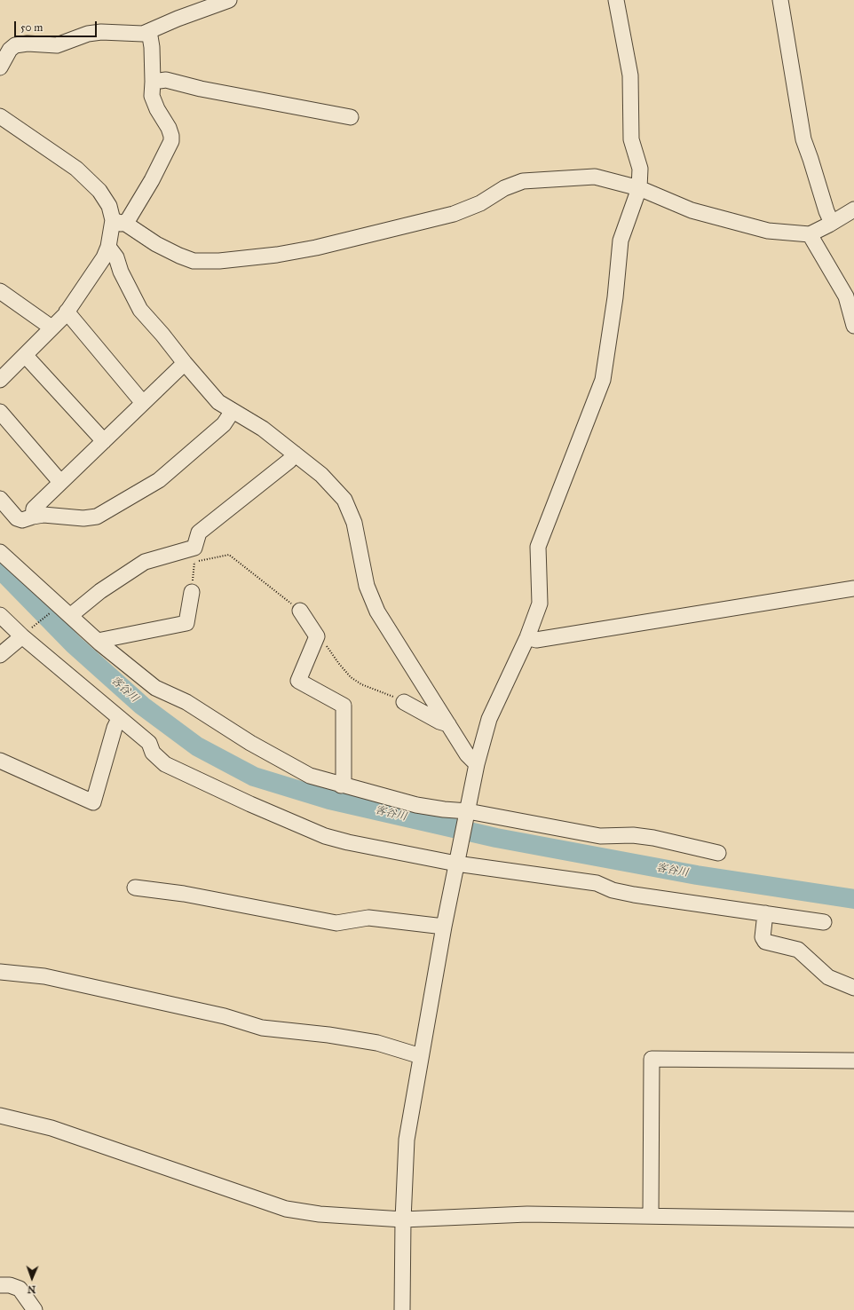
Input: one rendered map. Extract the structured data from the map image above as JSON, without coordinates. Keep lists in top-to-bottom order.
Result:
{
  "water": ["客谷川"],
  "scale_bar": "50 m",
  "north": "bottom"
}
